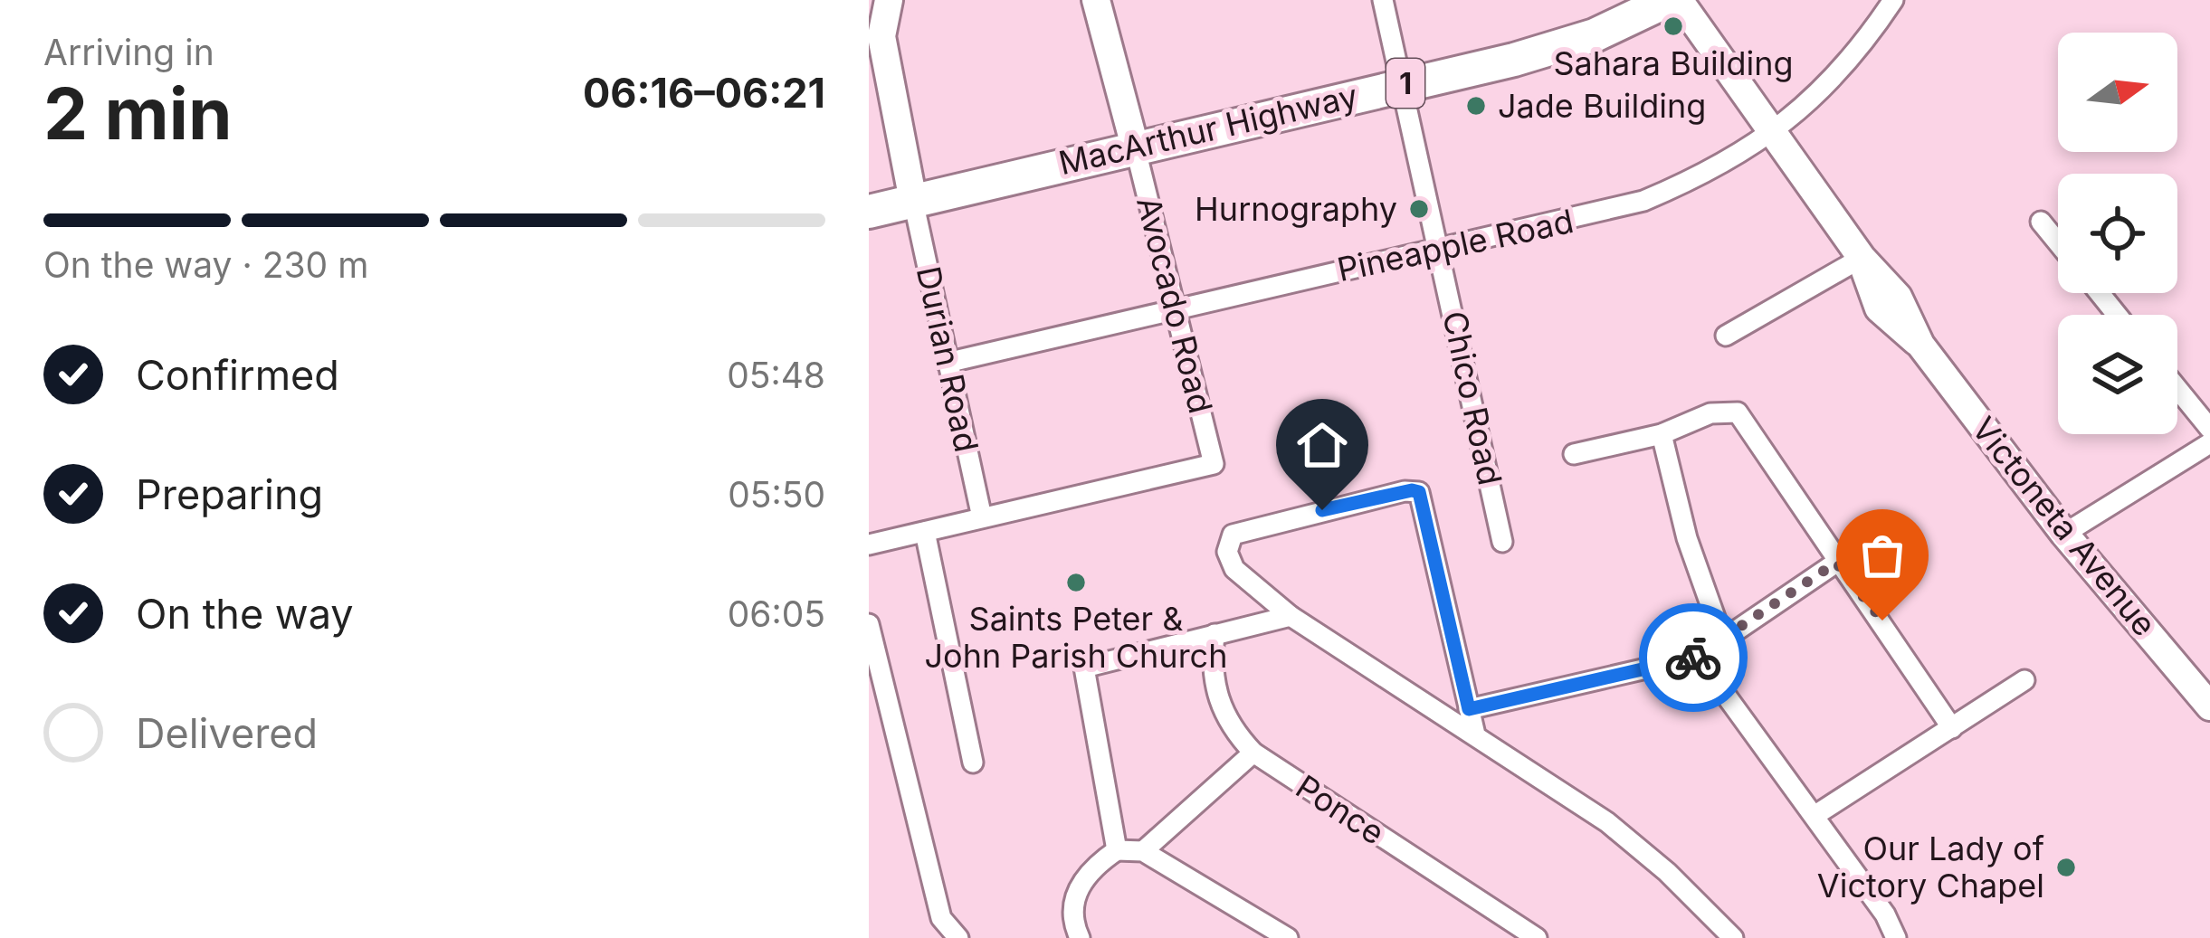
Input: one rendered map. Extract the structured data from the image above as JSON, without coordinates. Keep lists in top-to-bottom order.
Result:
{
  "streets": {
    "highway": ["1", "MacArthur Highway"],
    "main road": ["Victoneta Avenue"],
    "street": [
      "Pineapple Road",
      "Avocado Road",
      "Durian Road",
      "Chico Road",
      "Ponce"
    ]
  },
  "crossings": [
    ["MacArthur Highway", "Avocado Road"],
    ["MacArthur Highway", "Durian Road"],
    ["MacArthur Highway", "Chico Road"],
    ["Pineapple Road", "Avocado Road"],
    ["Pineapple Road", "Durian Road"],
    ["Pineapple Road", "Chico Road"],
    ["Pineapple Road", "Victoneta Avenue"],
    ["Avocado Road", "Durian Road"]
  ],
  "places": [
    "Sahara Building",
    "Jade Building",
    "Hurnography",
    "Saints Peter & John Parish Church",
    "Our Lady of Victory Chapel"
  ],
  "north": "right",
  "page": {
    "heading": ["2 min", "Arriving in", "06:16–06:21"],
    "bar": "On the way · 230 m",
    "list": [
      ["Confirmed", "05:48"],
      ["Preparing", "05:50"],
      ["On the way", "06:05"],
      "Delivered"
    ]
  }
}
